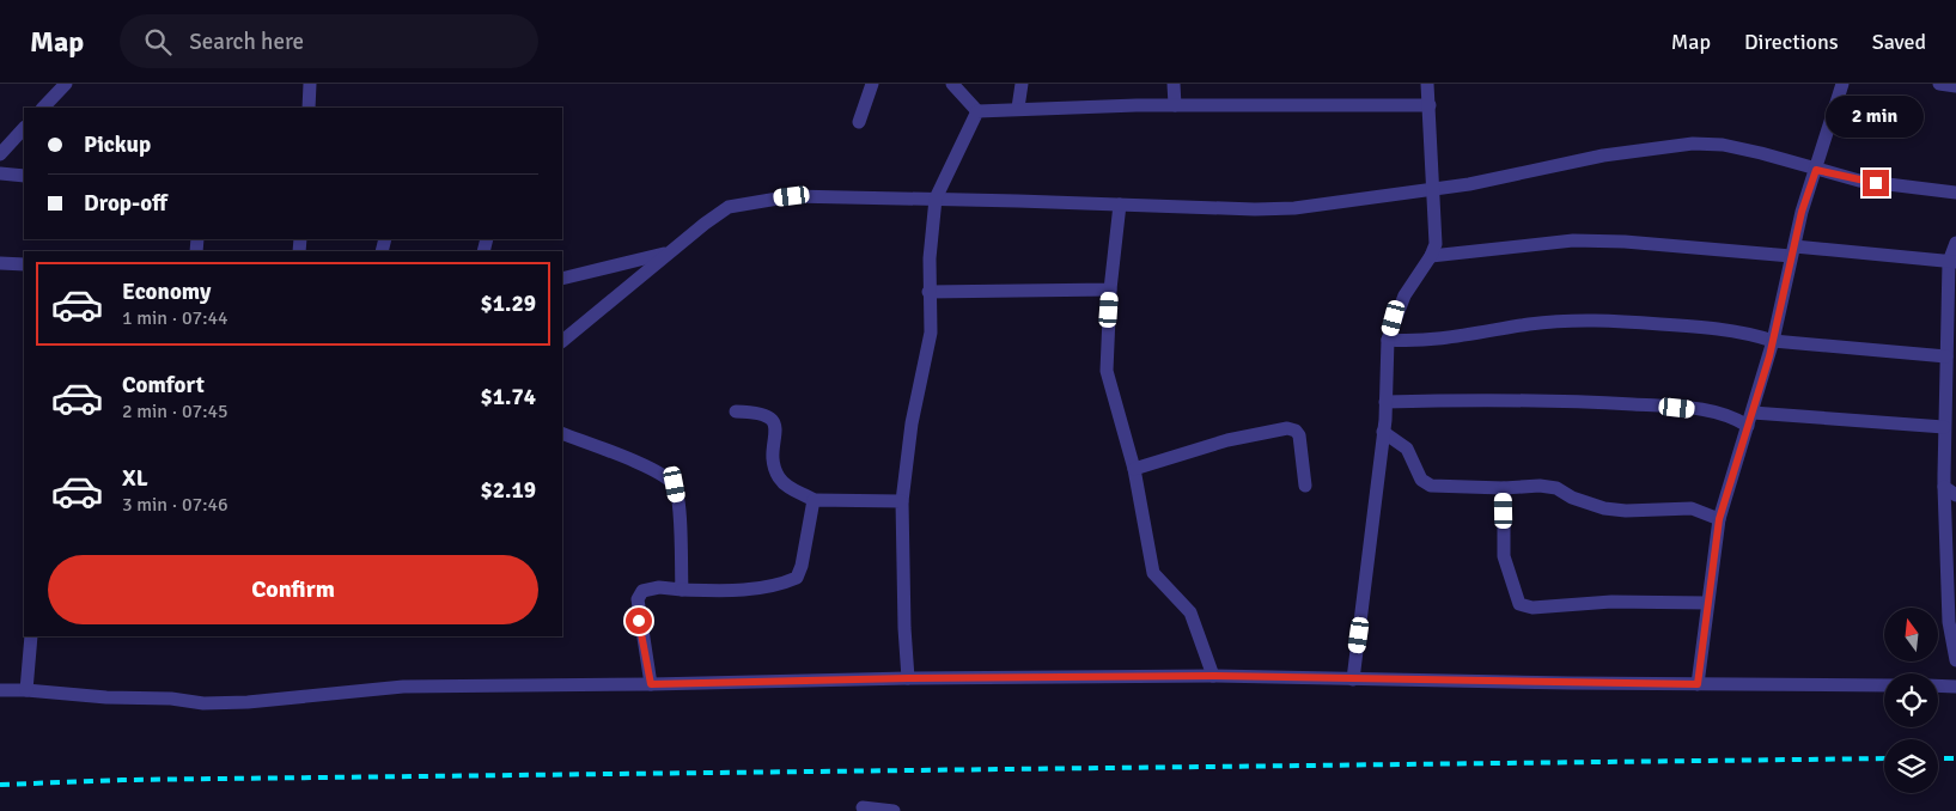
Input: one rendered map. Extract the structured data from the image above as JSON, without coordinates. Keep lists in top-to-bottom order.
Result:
{
  "north": "top",
  "page": {
    "header": "Map",
    "search": "Search here",
    "nav": ["Map", "Directions", "Saved"],
    "bubble": "2 min",
    "banner": ["Pickup", "Drop-off"],
    "list": [
      {
        "name": "Economy",
        "note": "1 min · 07:44",
        "value": "$1.29"
      },
      {
        "name": "Comfort",
        "note": "2 min · 07:45",
        "value": "$1.74"
      },
      {
        "name": "XL",
        "note": "3 min · 07:46",
        "value": "$2.19"
      }
    ],
    "buttons": "Confirm"
  }
}
